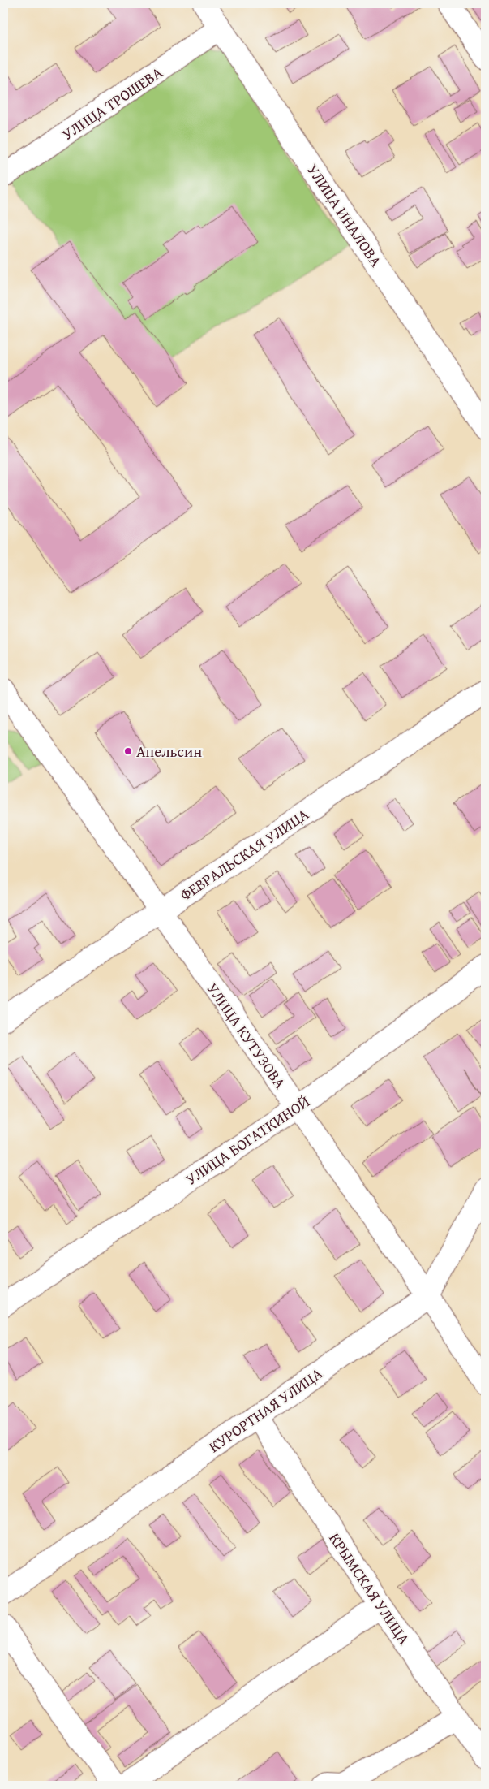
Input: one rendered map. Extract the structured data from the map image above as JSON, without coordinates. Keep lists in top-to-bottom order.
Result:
{
  "streets": {
    "street": [
      "УЛИЦА ТРОШЕВА",
      "УЛИЦА ИНАЛОВА",
      "ФЕВРАЛЬСКАЯ УЛИЦА",
      "УЛИЦА КУТУЗОВА",
      "УЛИЦА БОГАТКИНОЙ",
      "КУРОРТНАЯ УЛИЦА",
      "КРЫМСКАЯ УЛИЦА"
    ]
  },
  "crossings": [
    ["УЛИЦА ТРОШЕВА", "УЛИЦА ИНАЛОВА"],
    ["ФЕВРАЛЬСКАЯ УЛИЦА", "УЛИЦА КУТУЗОВА"],
    ["УЛИЦА КУТУЗОВА", "УЛИЦА БОГАТКИНОЙ"],
    ["УЛИЦА КУТУЗОВА", "КУРОРТНАЯ УЛИЦА"],
    ["КУРОРТНАЯ УЛИЦА", "КРЫМСКАЯ УЛИЦА"]
  ],
  "places": ["Апельсин"]
}
